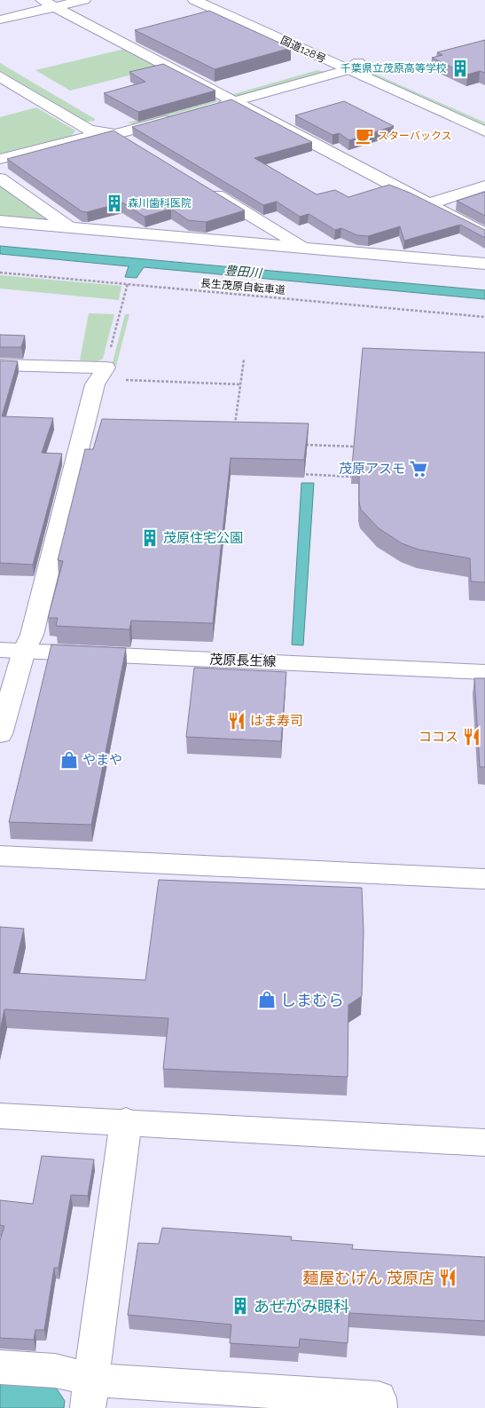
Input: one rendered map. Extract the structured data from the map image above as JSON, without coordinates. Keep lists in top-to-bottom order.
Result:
{
  "streets": {
    "main road": ["国道128号", "茂原長生線"],
    "path": ["長生茂原自転車道"]
  },
  "water": ["豊田川"],
  "places": {
    "building": [
      "千葉県立茂原高等学校",
      "森川歯科医院",
      "茂原住宅公園",
      "あぜがみ眼科"
    ],
    "cafe": ["スターバックス"],
    "supermarket": ["茂原アスモ"],
    "restaurant": ["はま寿司", "ココス", "麺屋むげん 茂原店"],
    "shop": ["やまや", "しまむら"]
  }
}
